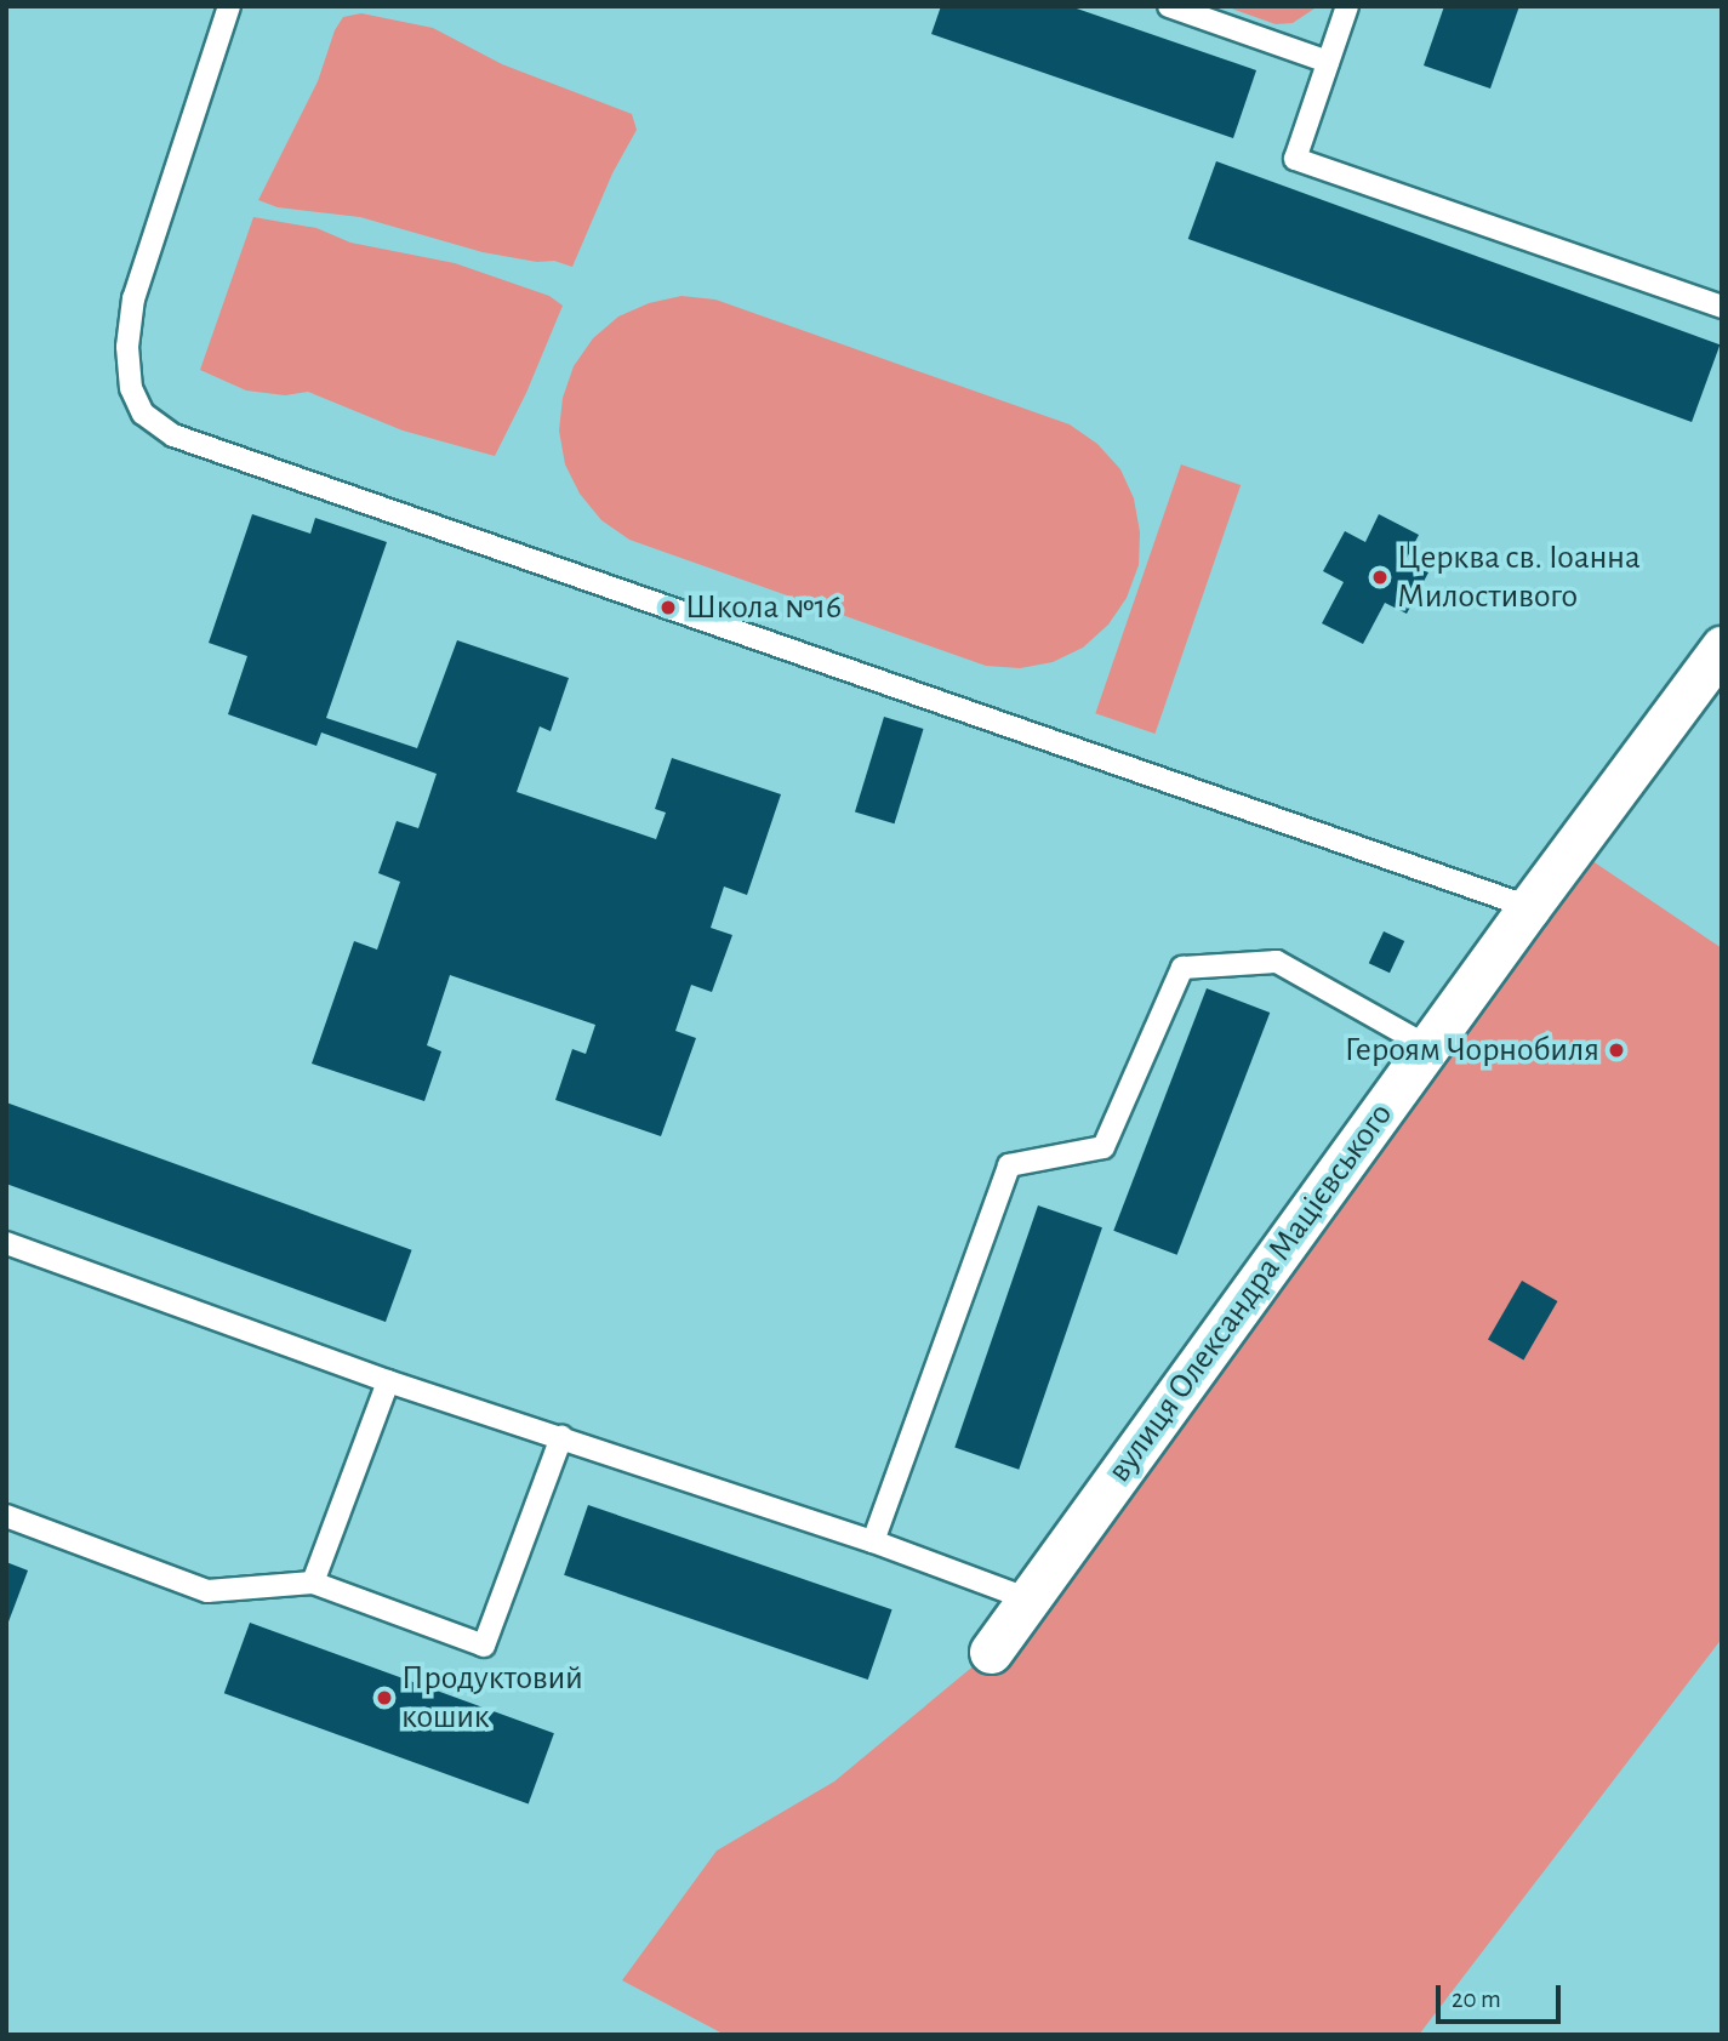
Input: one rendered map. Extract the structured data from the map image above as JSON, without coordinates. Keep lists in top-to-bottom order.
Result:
{
  "streets": {
    "street": ["вулиця Олександра Мацієвського"]
  },
  "places": [
    "Церква св. Іоанна Милостивого",
    "Школа №16",
    "Героям Чорнобиля",
    "Продуктовий кошик"
  ],
  "scale_bar": "20 m"
}
